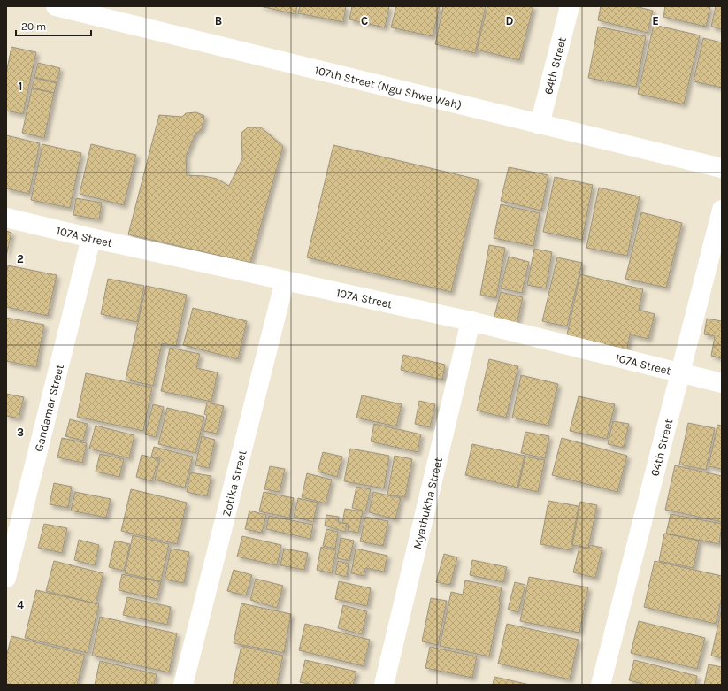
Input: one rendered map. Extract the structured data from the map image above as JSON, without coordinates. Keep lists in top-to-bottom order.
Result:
{
  "streets": {
    "street": [
      "64th Street",
      "107th Street (Ngu Shwe Wah)",
      "107A Street",
      "Gandamar Street",
      "Zotika Street",
      "Myathukha Street"
    ]
  },
  "crossings": [
    ["64th Street", "107th Street (Ngu Shwe Wah)"],
    ["64th Street", "107A Street"],
    ["107A Street", "Gandamar Street"],
    ["107A Street", "Zotika Street"],
    ["107A Street", "Myathukha Street"]
  ],
  "scale_bar": "20 m",
  "grid": {
    "columns": [
      "B",
      "C",
      "D",
      "E"
    ],
    "rows": [
      "1",
      "2",
      "3",
      "4"
    ]
  }
}
